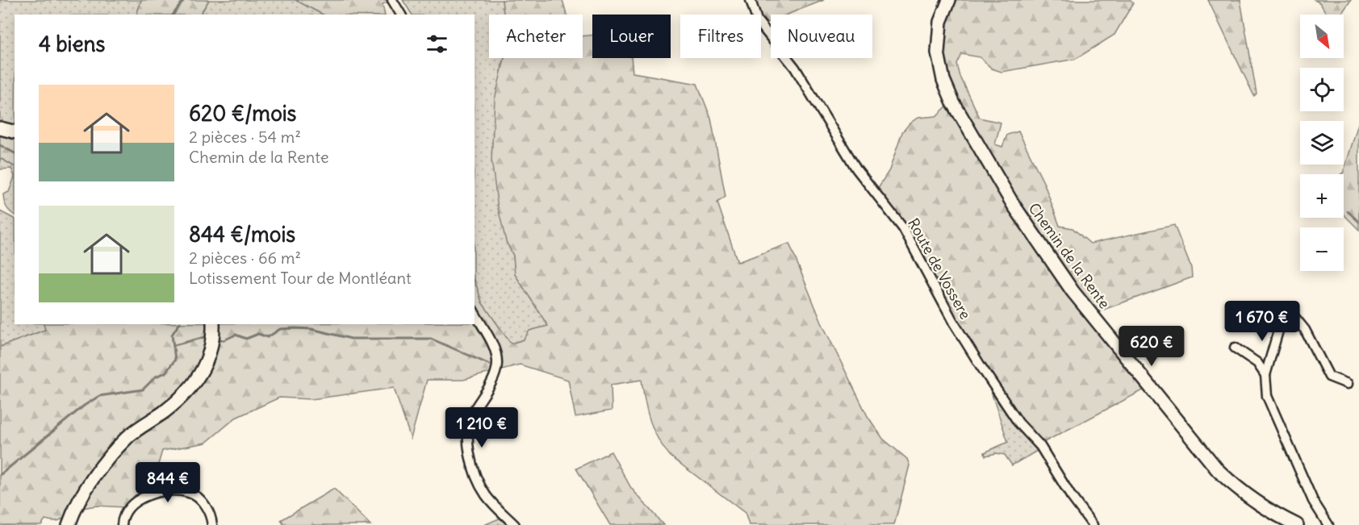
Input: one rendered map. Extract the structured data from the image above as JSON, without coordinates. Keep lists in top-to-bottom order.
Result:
{
  "streets": {
    "street": ["Chemin de la Rente", "Route de Vossere"]
  },
  "north": "bottom right",
  "page": {
    "map_buttons": ["+", "−"],
    "chip": [
      "Acheter",
      "Louer",
      "Filtres",
      "Nouveau"
    ],
    "heading": "4 biens",
    "list": [
      {
        "name": "620 €/mois",
        "note": "2 pièces · 54 m² · Chemin de la Rente"
      },
      {
        "name": "844 €/mois",
        "note": "2 pièces · 66 m² · Lotissement Tour de Montléant"
      }
    ],
    "price": [
      "1 670 €",
      "620 €",
      "1 210 €",
      "844 €"
    ]
  }
}
